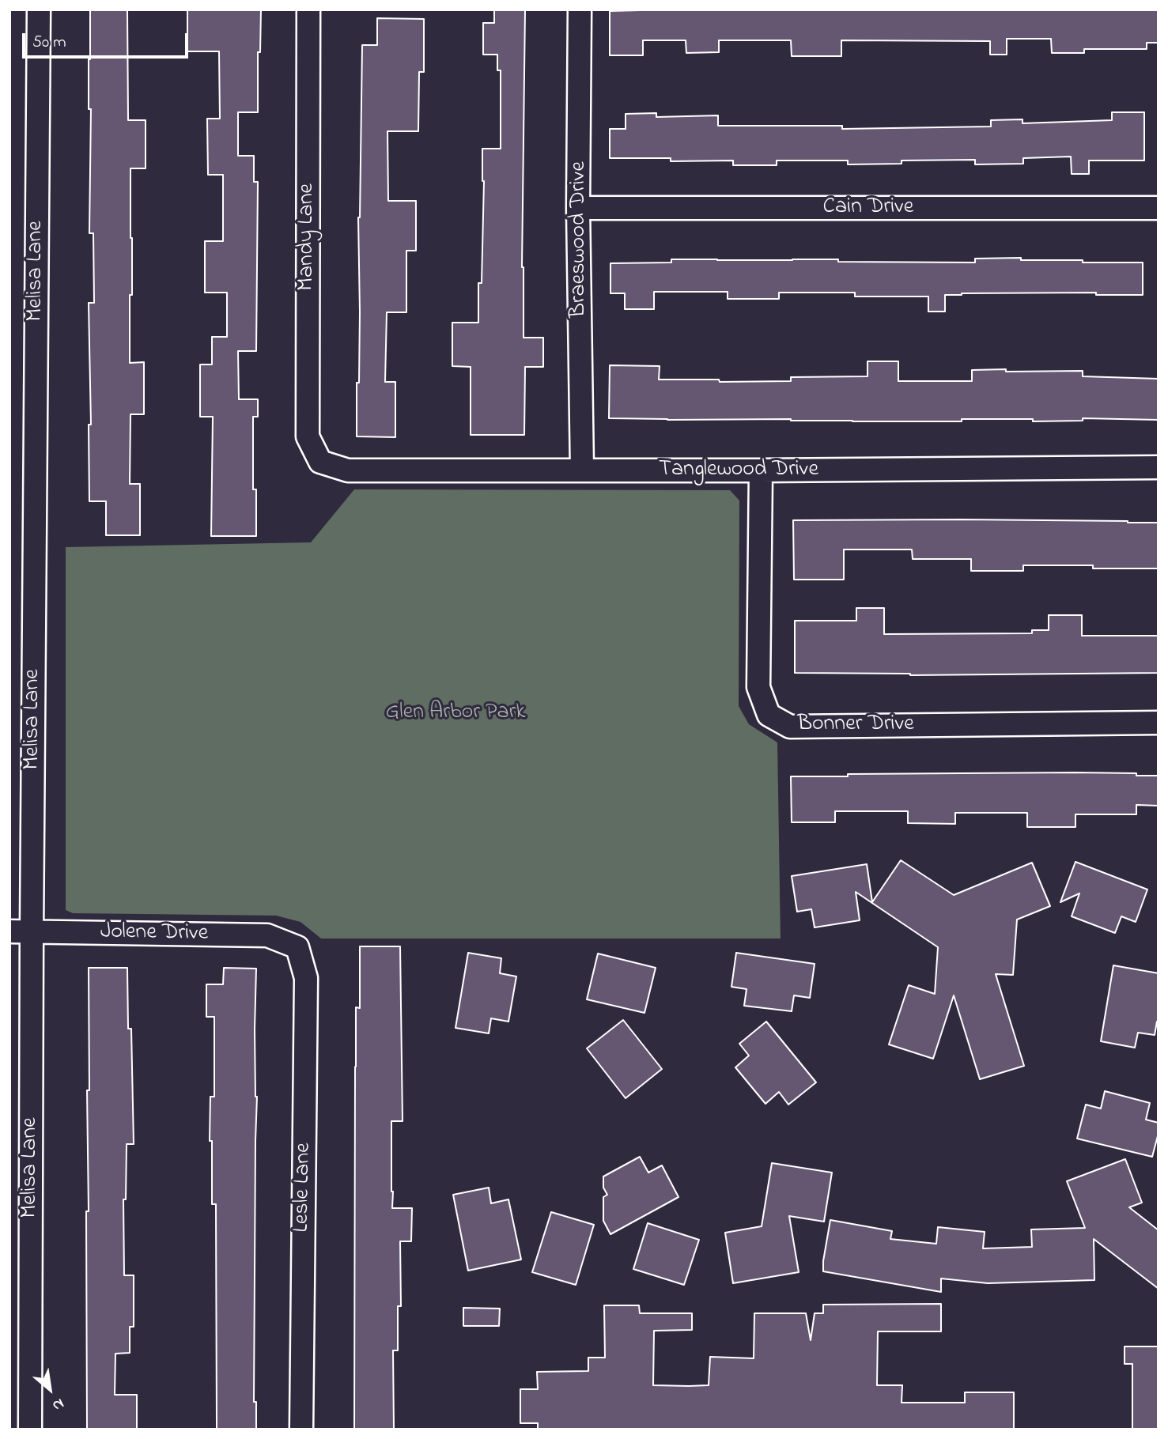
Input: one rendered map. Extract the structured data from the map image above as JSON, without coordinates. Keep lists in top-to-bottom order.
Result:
{
  "streets": {
    "street": [
      "Cain Drive",
      "Mandy Lane",
      "Braeswood Drive",
      "Melisa Lane",
      "Tanglewood Drive",
      "Bonner Drive",
      "Jolene Drive",
      "Lesle Lane"
    ]
  },
  "crossings": [
    ["Cain Drive", "Braeswood Drive"],
    ["Mandy Lane", "Tanglewood Drive"],
    ["Braeswood Drive", "Tanglewood Drive"],
    ["Melisa Lane", "Jolene Drive"],
    ["Tanglewood Drive", "Bonner Drive"],
    ["Jolene Drive", "Lesle Lane"]
  ],
  "parks": ["Glen Arbor Park"],
  "scale_bar": "50 m",
  "north": "bottom right"
}
